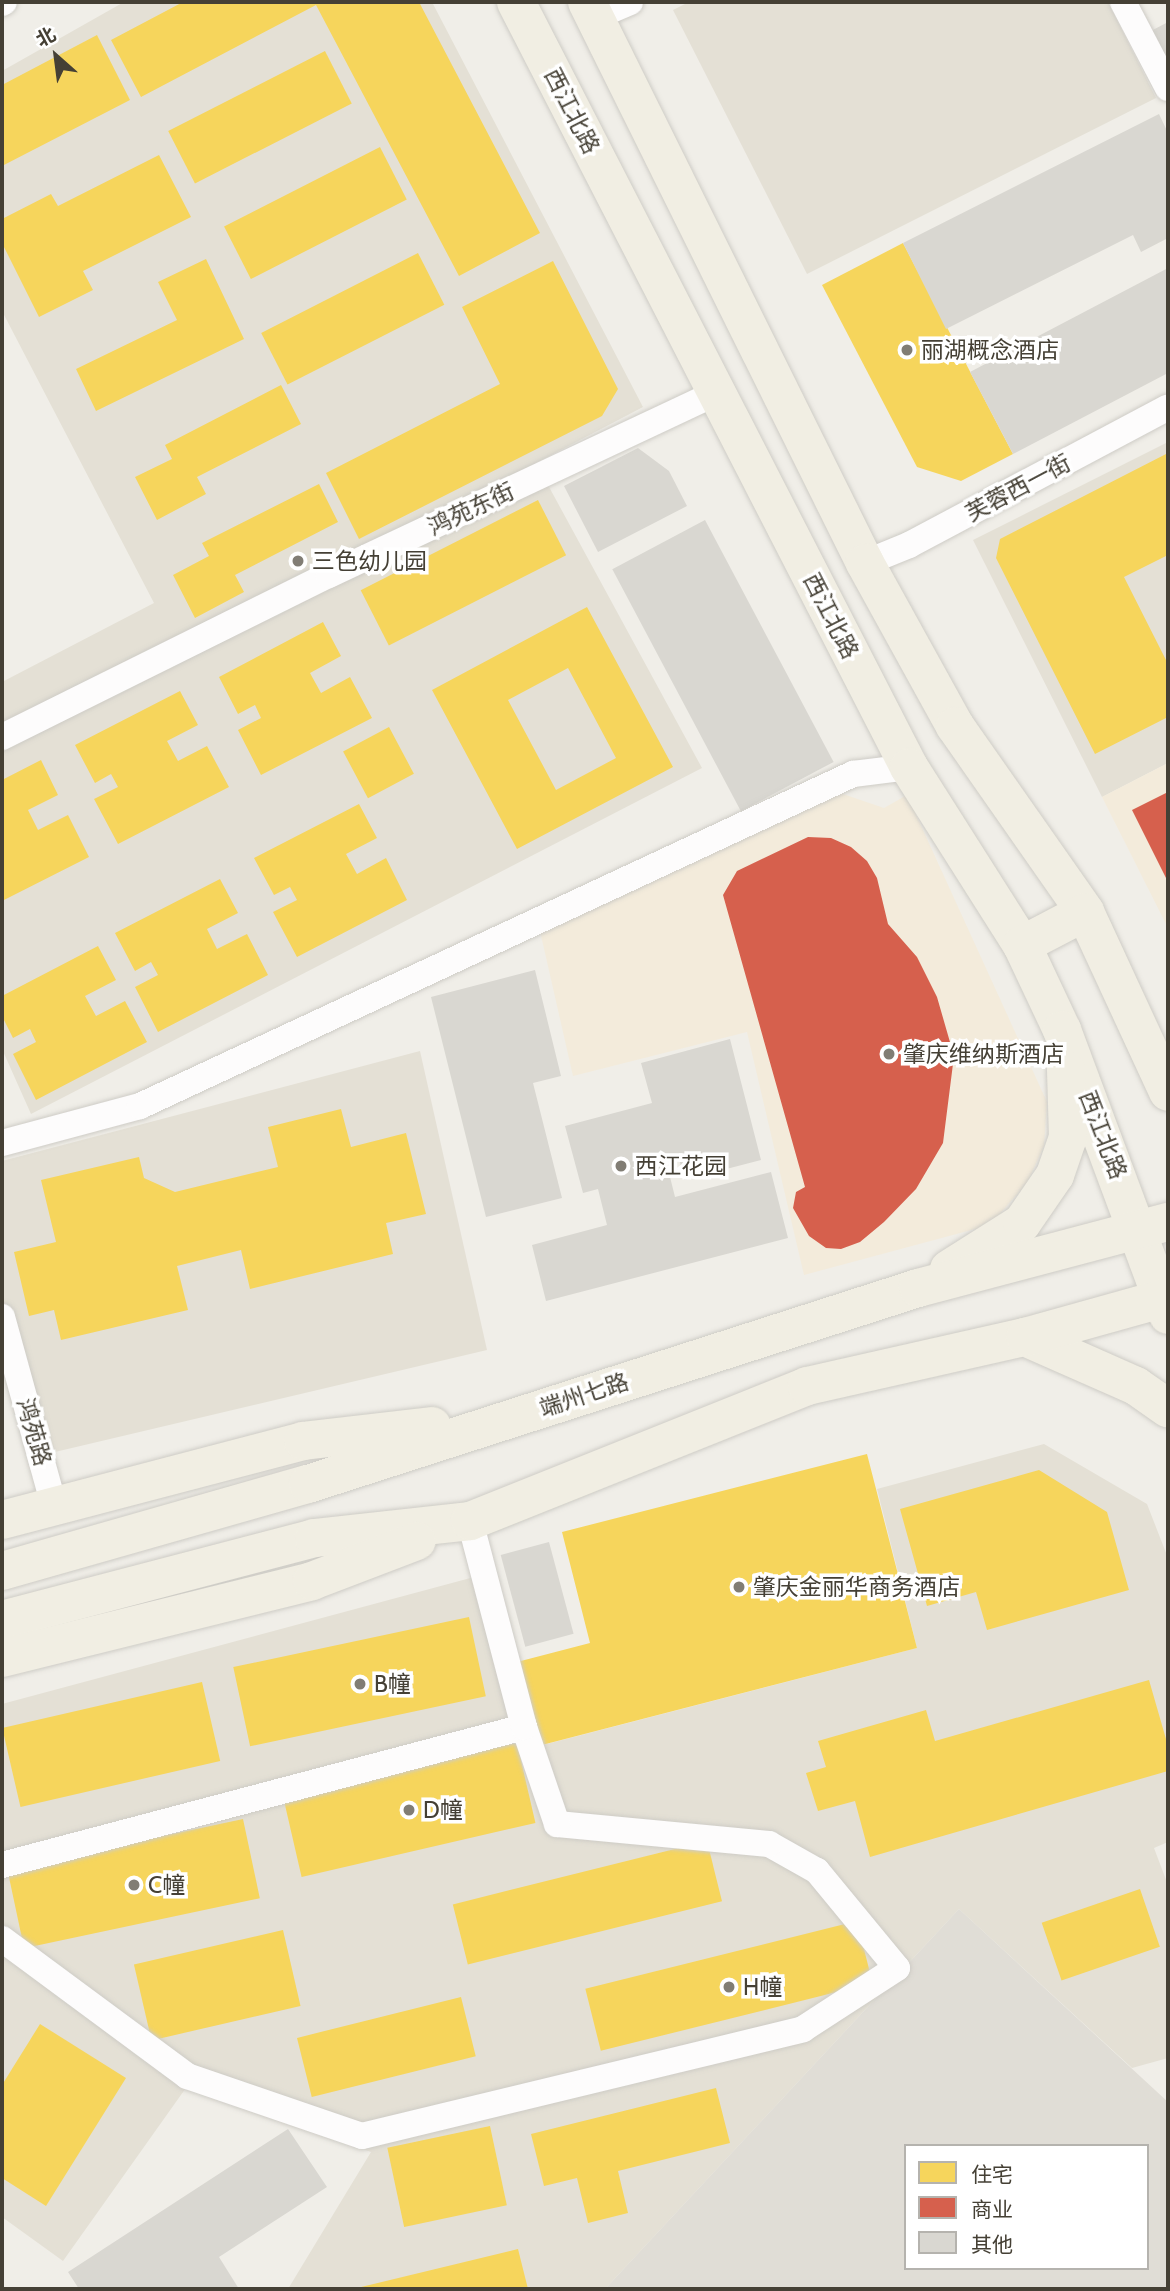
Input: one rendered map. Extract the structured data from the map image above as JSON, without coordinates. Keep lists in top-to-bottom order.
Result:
{
  "streets": {
    "main road": ["西江北路", "端州七路"],
    "street": ["芙蓉西一街", "鸿苑东街", "鸿苑路"]
  },
  "crossings": [
    ["西江北路", "鸿苑东街"],
    ["西江北路", "端州七路"]
  ],
  "places": [
    "丽湖概念酒店",
    "三色幼儿园",
    "肇庆维纳斯酒店",
    "西江花园",
    "肇庆金丽华商务酒店",
    "B幢",
    "D幢",
    "C幢",
    "H幢"
  ],
  "legend": ["住宅", "商业", "其他"],
  "north": "top left"
}
